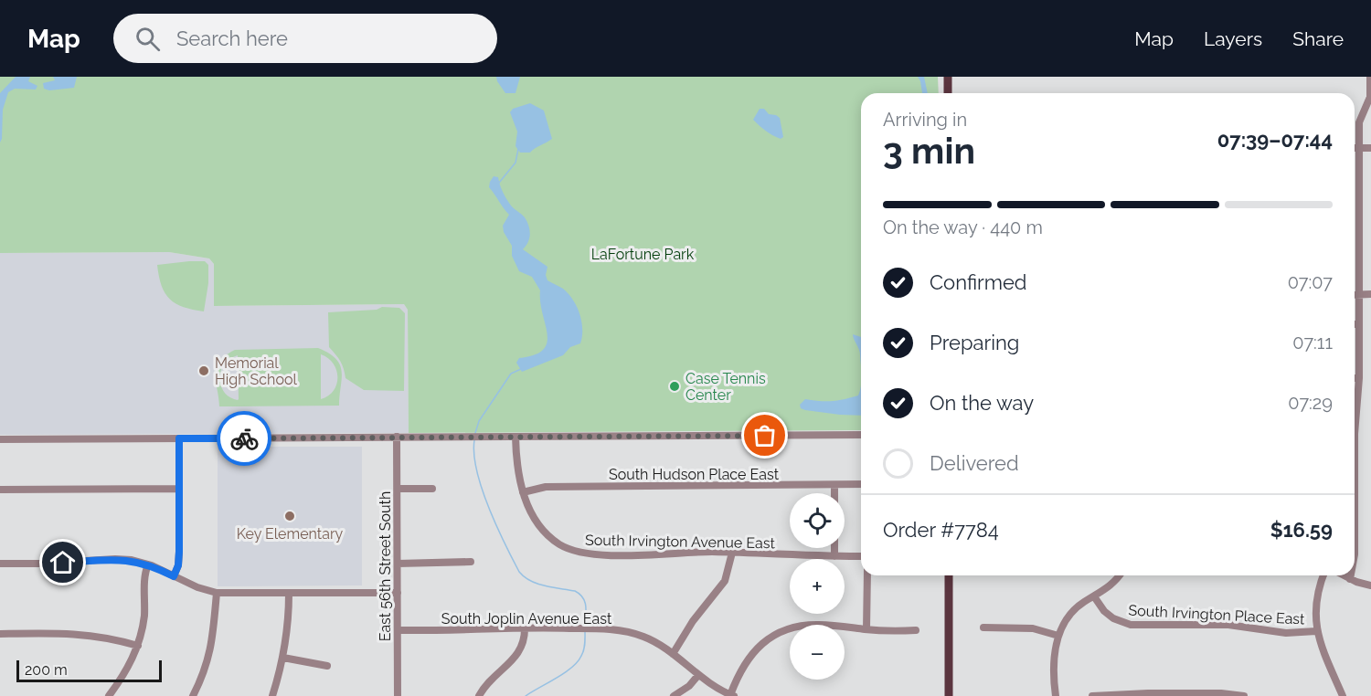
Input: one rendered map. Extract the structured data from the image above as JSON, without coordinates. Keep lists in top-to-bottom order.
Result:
{
  "streets": {
    "street": [
      "South Hudson Place East",
      "South Irvington Avenue East",
      "East 56th Street South",
      "South Irvington Place East",
      "South Joplin Avenue East"
    ]
  },
  "crossings": [
    ["South Hudson Place East", "South Irvington Avenue East"],
    ["East 56th Street South", "South Joplin Avenue East"]
  ],
  "parks": ["LaFortune Park"],
  "places": ["Memorial High School", "Case Tennis Center", "Key Elementary"],
  "scale_bar": "200 m",
  "page": {
    "header": "Map",
    "search": "Search here",
    "nav": ["Map", "Layers", "Share"],
    "heading": ["3 min", "Arriving in", "07:39–07:44"],
    "panel": ["Order #7784", "$16.59"],
    "bar": "On the way · 440 m",
    "list": [
      ["Confirmed", "07:07"],
      ["Preparing", "07:11"],
      ["On the way", "07:29"],
      "Delivered"
    ],
    "map_buttons": ["+", "−"],
    "scale": "200 m"
  }
}
